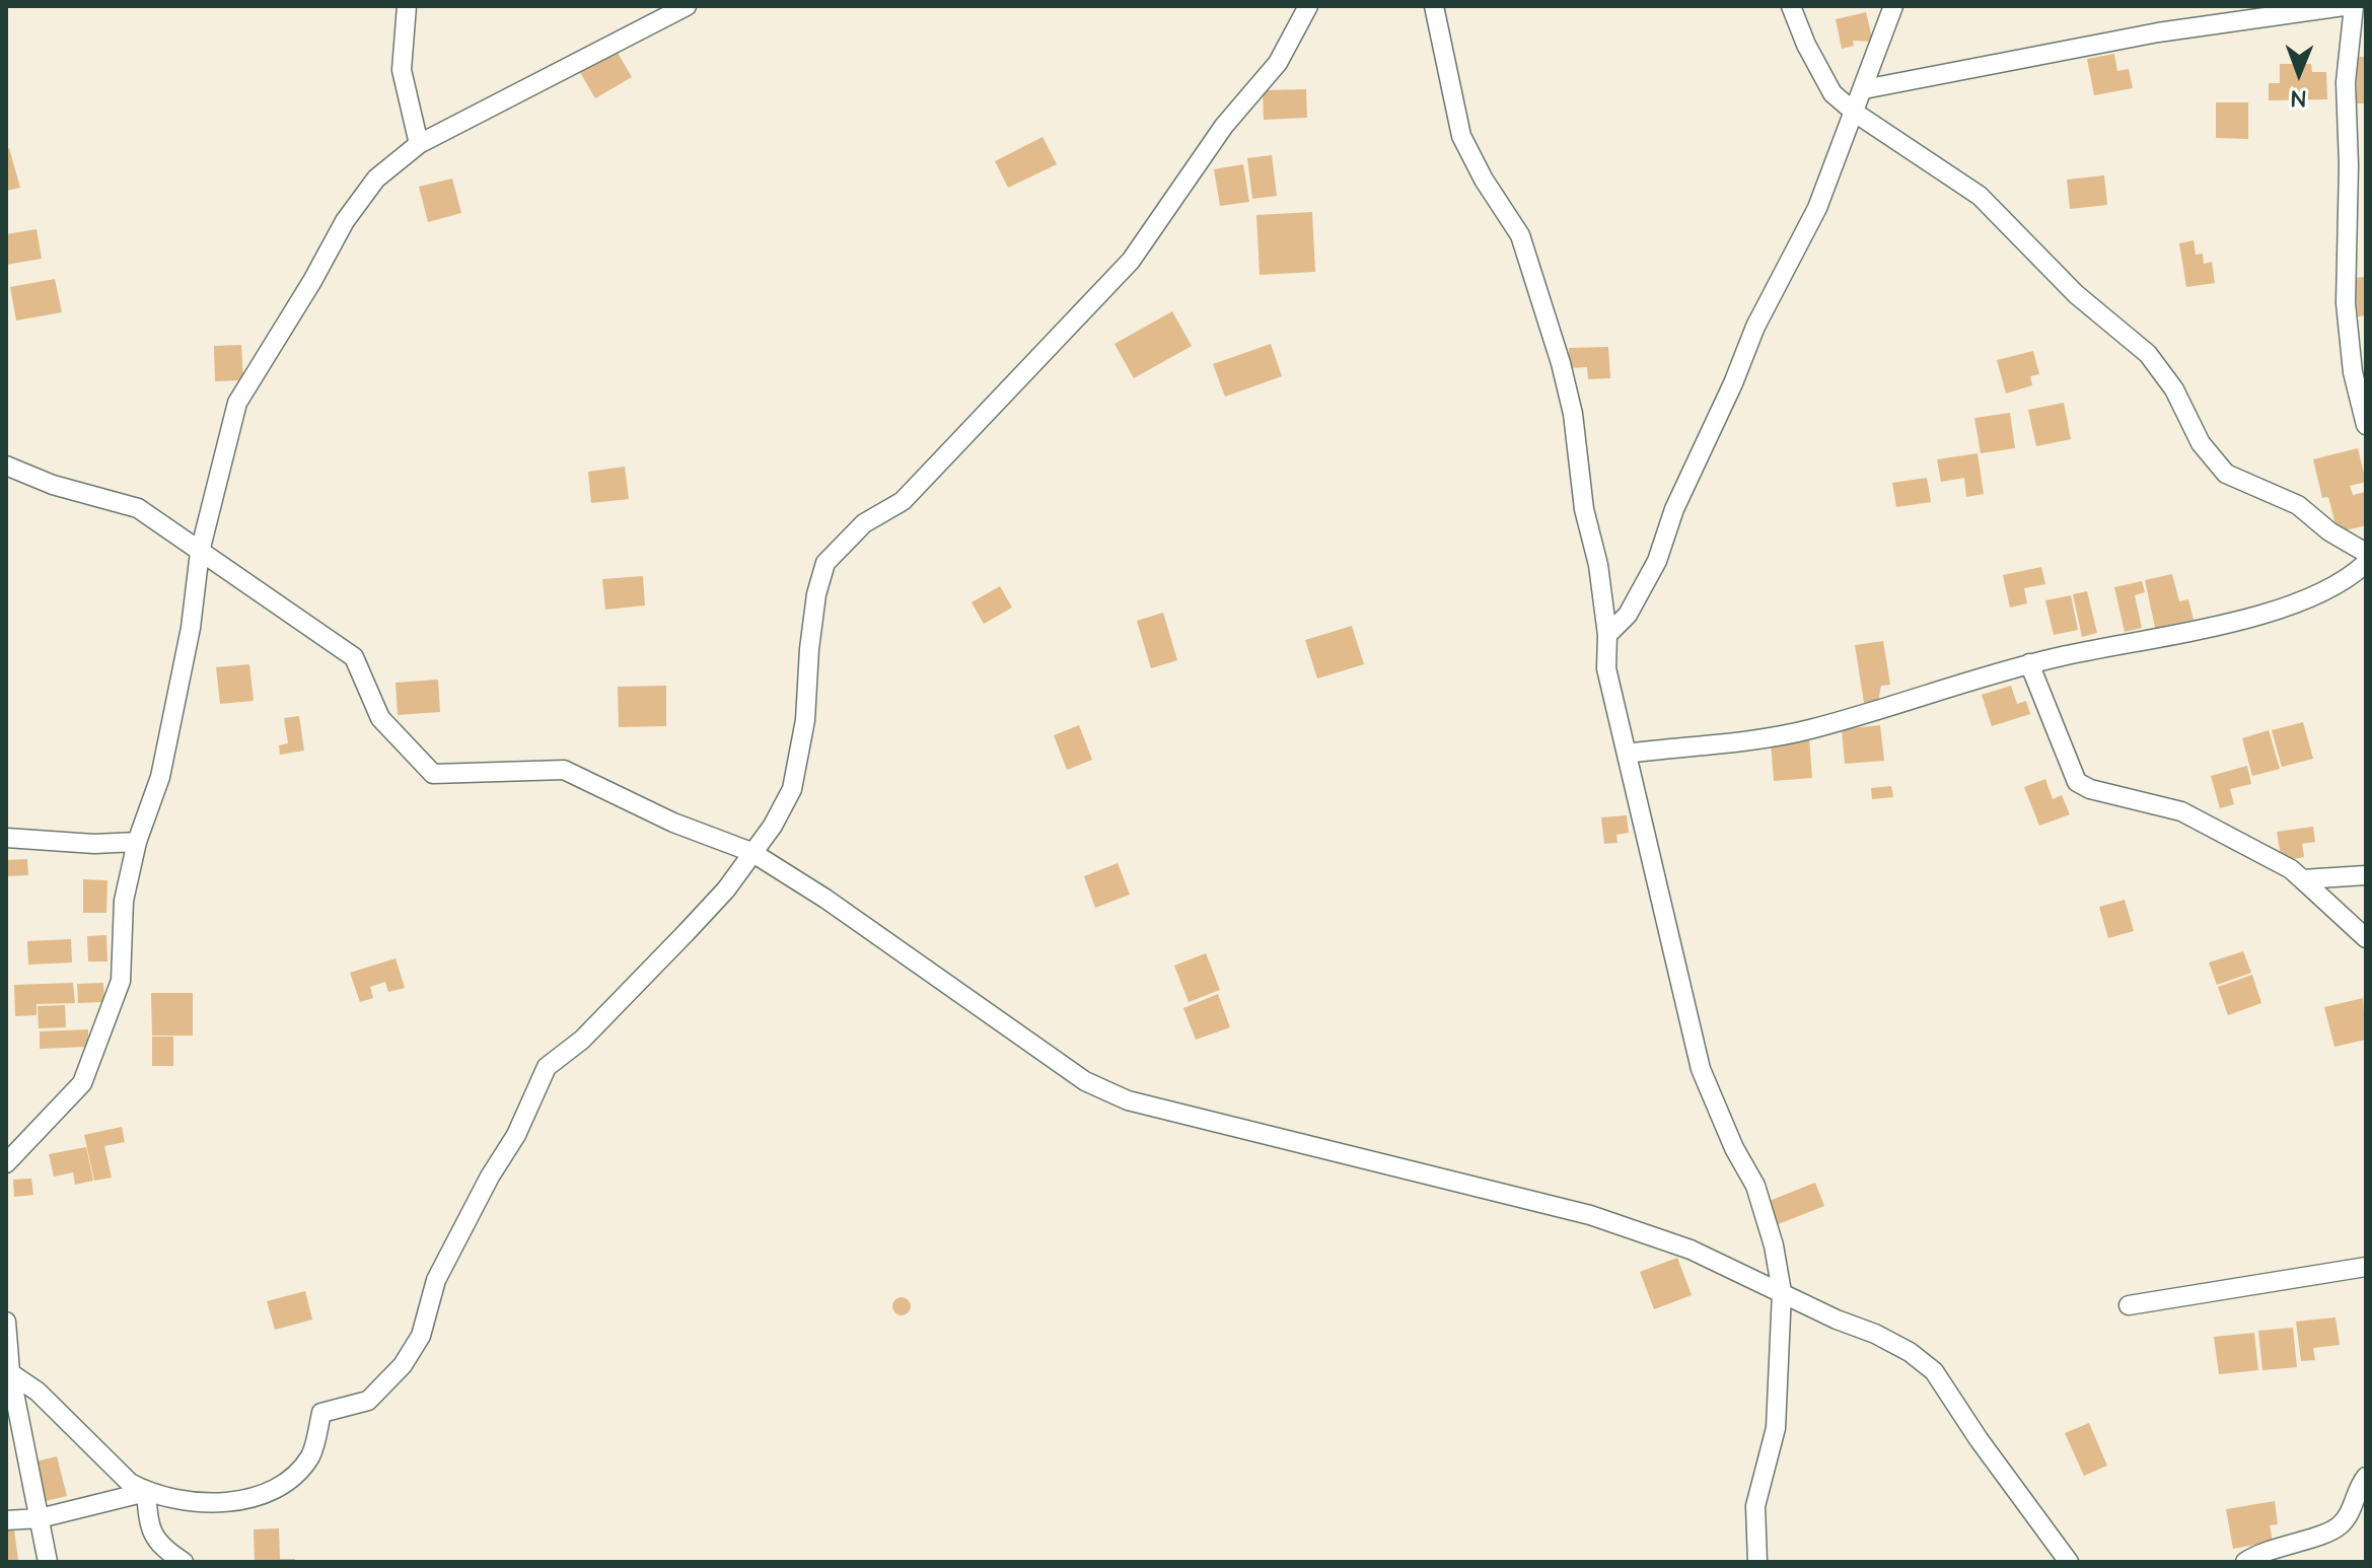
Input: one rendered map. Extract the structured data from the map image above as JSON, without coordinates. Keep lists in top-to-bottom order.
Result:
{
  "north": "bottom"
}
